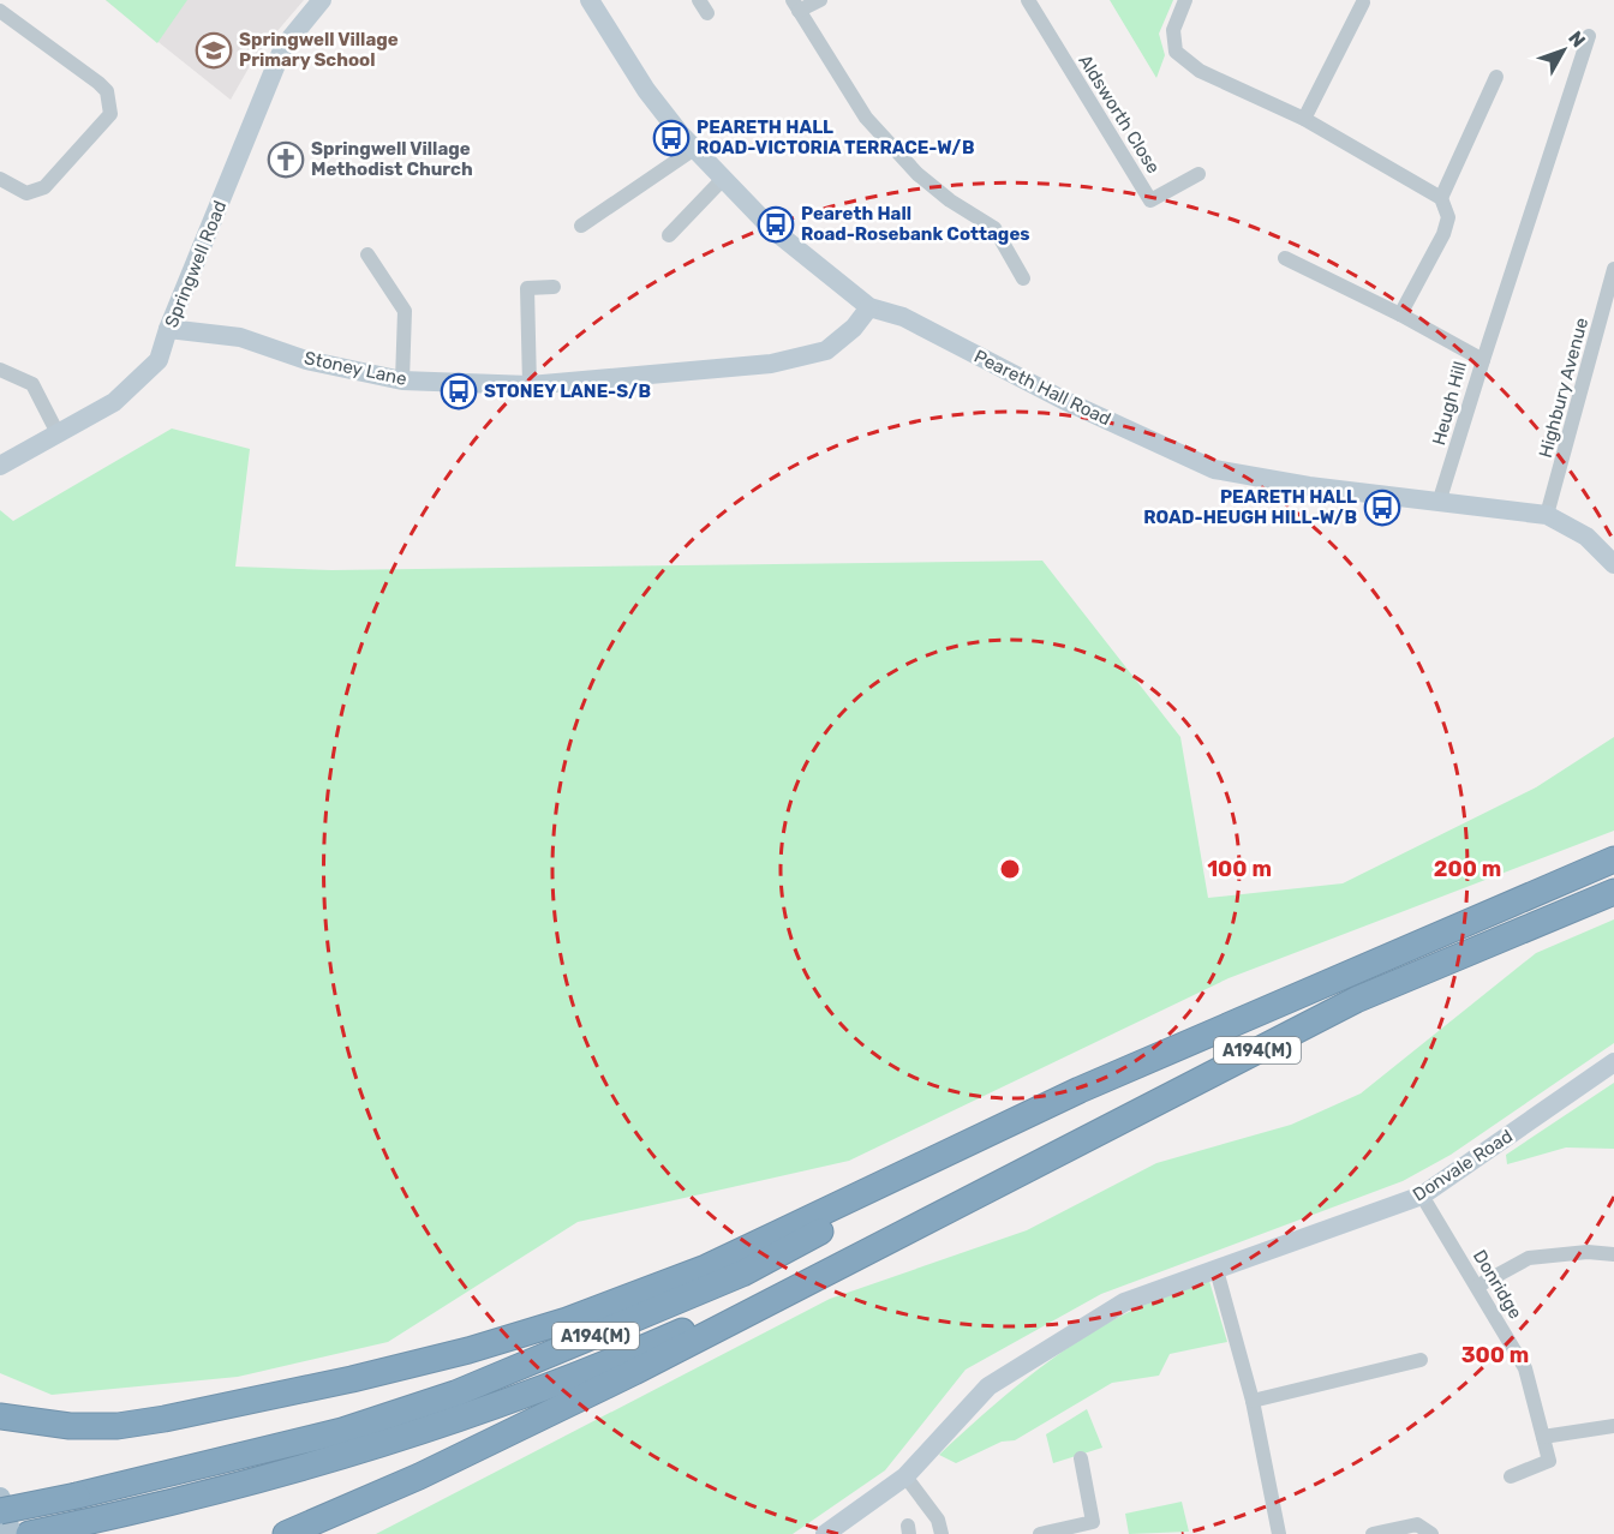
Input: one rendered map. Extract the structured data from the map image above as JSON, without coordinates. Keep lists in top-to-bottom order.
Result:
{
  "streets": {
    "highway": ["A194(M)"],
    "street": [
      "Aldsworth Close",
      "Springwell Road",
      "Stoney Lane",
      "Peareth Hall Road",
      "Highbury Avenue",
      "Heugh Hill",
      "Donvale Road",
      "Donridge"
    ]
  },
  "crossings": [
    ["Springwell Road", "Stoney Lane"],
    ["Stoney Lane", "Peareth Hall Road"],
    ["Peareth Hall Road", "Highbury Avenue"],
    ["Peareth Hall Road", "Heugh Hill"],
    ["Donvale Road", "Donridge"]
  ],
  "places": {
    "school or university": ["Springwell Village Primary School"],
    "bus stop": [
      "PEARETH HALL ROAD-VICTORIA TERRACE-W/B",
      "Peareth Hall Road-Rosebank Cottages",
      "STONEY LANE-S/B",
      "PEARETH HALL ROAD-HEUGH HILL-W/B"
    ],
    "church": ["Springwell Village Methodist Church"]
  },
  "north": "top right",
  "rings": ["100 m", "200 m", "300 m"]
}
